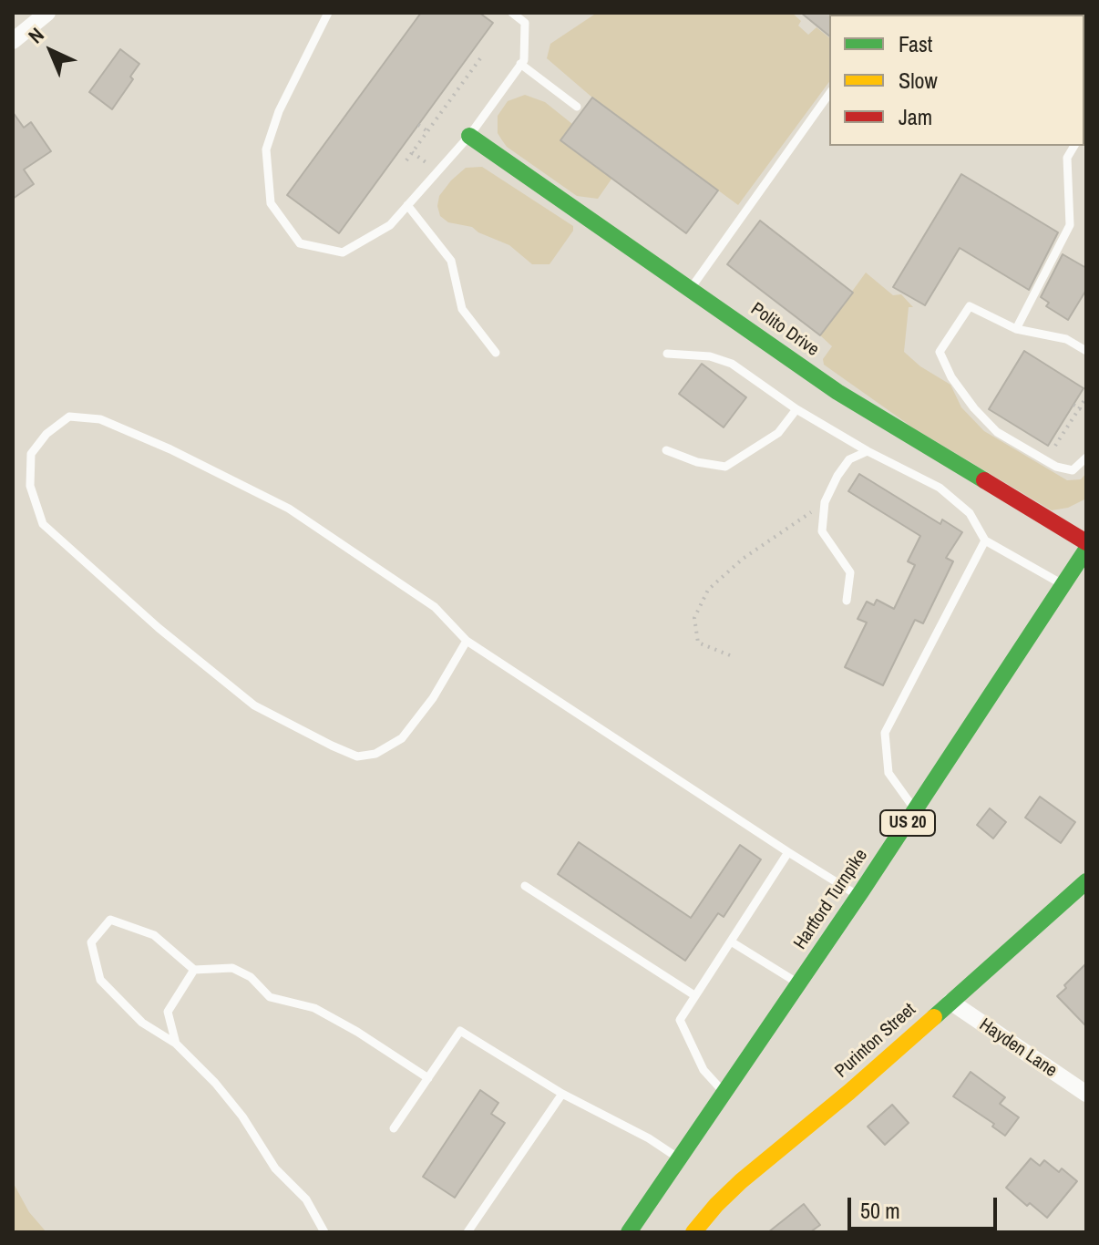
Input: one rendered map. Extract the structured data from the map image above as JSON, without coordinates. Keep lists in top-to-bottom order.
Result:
{
  "streets": {
    "street": [
      "Polito Drive",
      "US 20",
      "Hartford Turnpike",
      "Purinton Street",
      "Hayden Lane"
    ]
  },
  "crossings": [
    ["Purinton Street", "Hayden Lane"]
  ],
  "legend": ["Fast", "Slow", "Jam"],
  "scale_bar": "50 m",
  "north": "top left"
}
